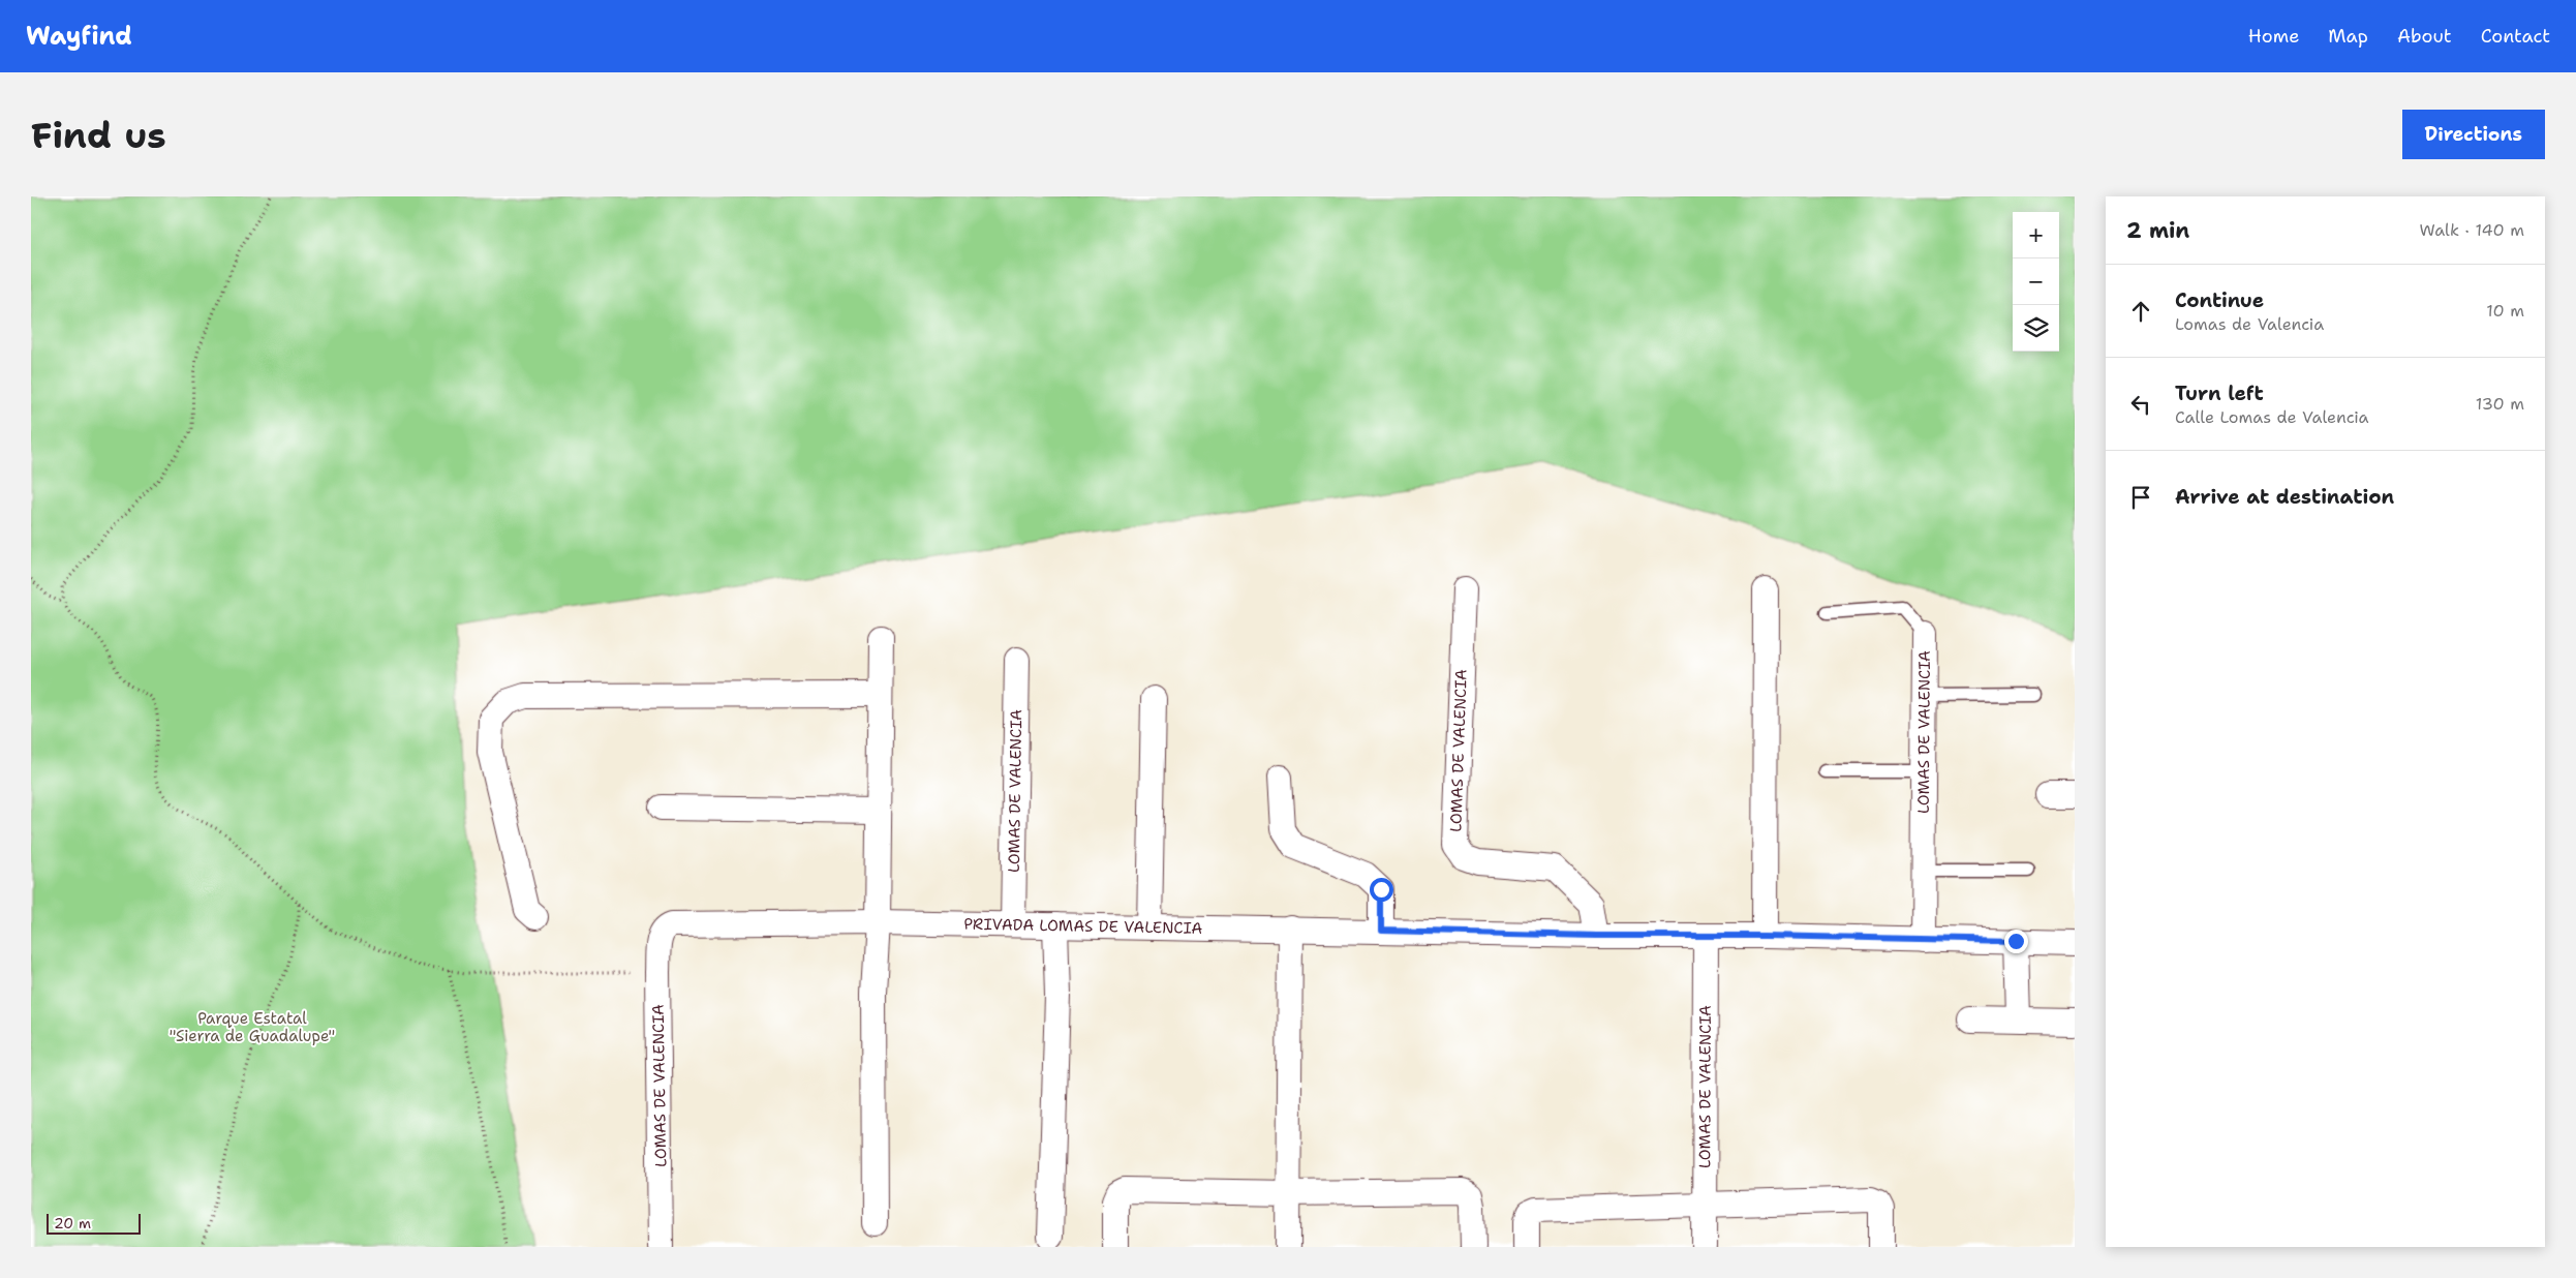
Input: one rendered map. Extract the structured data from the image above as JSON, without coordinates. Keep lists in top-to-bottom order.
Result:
{
  "streets": {
    "street": ["LOMAS DE VALENCIA", "PRIVADA LOMAS DE VALENCIA"]
  },
  "crossings": [
    ["LOMAS DE VALENCIA", "PRIVADA LOMAS DE VALENCIA"]
  ],
  "parks": ["Parque Estatal \"Sierra de Guadalupe\""],
  "scale_bar": "20 m",
  "page": {
    "header": "Wayfind",
    "nav": [
      "Home",
      "Map",
      "About",
      "Contact"
    ],
    "buttons": "Directions",
    "title": "Find us",
    "heading": ["2 min", "Walk · 140 m"],
    "map_buttons": ["+", "−"],
    "list": [
      ["Continue", "Lomas de Valencia", "10 m"],
      ["Turn left", "Calle Lomas de Valencia", "130 m"],
      "Arrive at destination"
    ],
    "scale": "20 m"
  }
}
